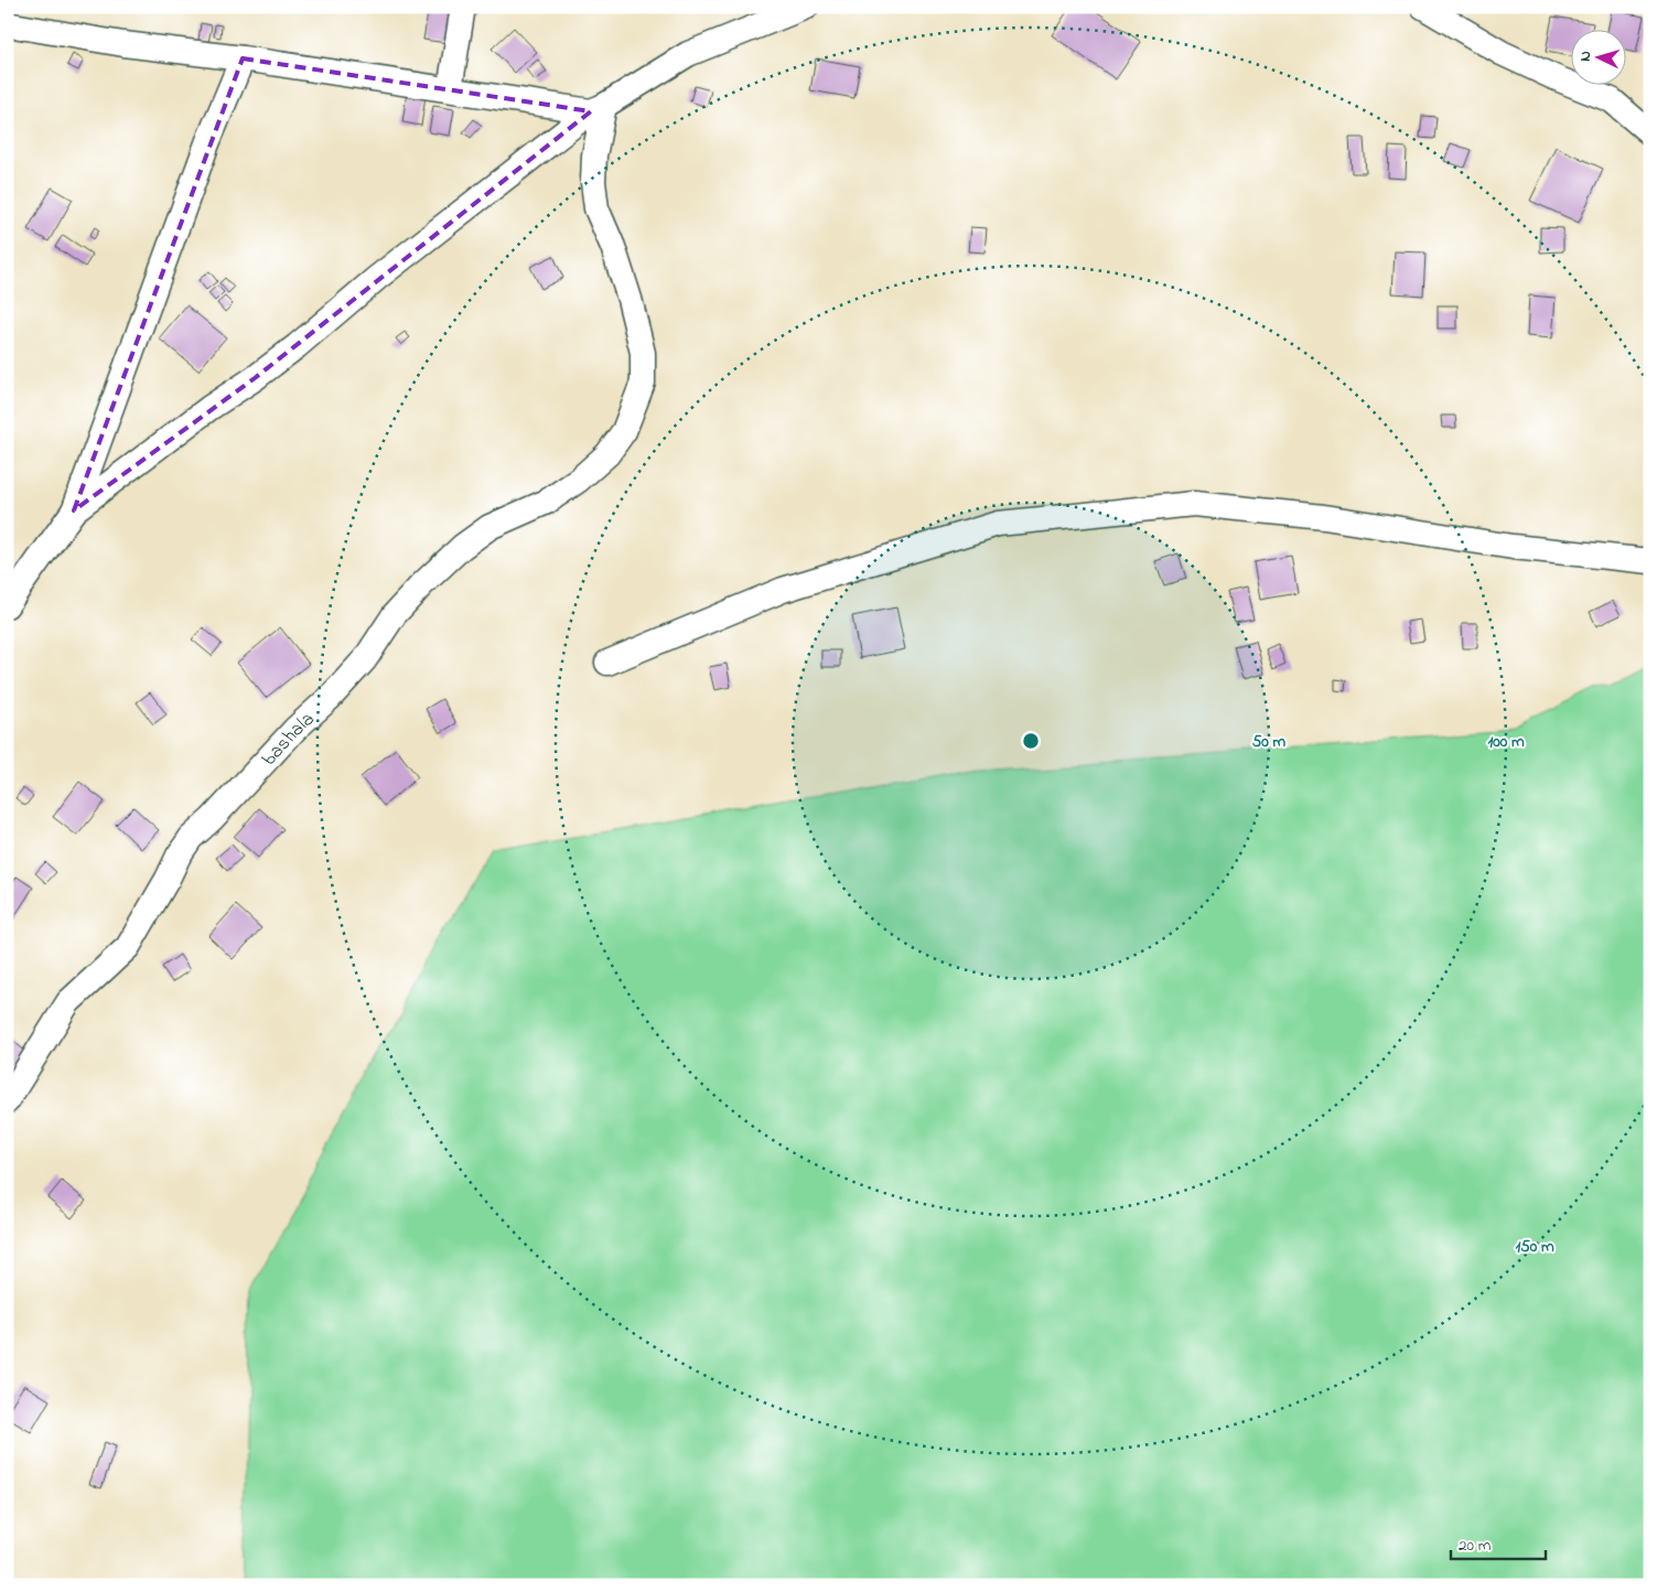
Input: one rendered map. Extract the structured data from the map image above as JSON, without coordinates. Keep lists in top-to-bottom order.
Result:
{
  "streets": {
    "street": ["bashala"]
  },
  "scale_bar": "20 m",
  "north": "left",
  "rings": ["50 m", "100 m", "150 m"]
}
